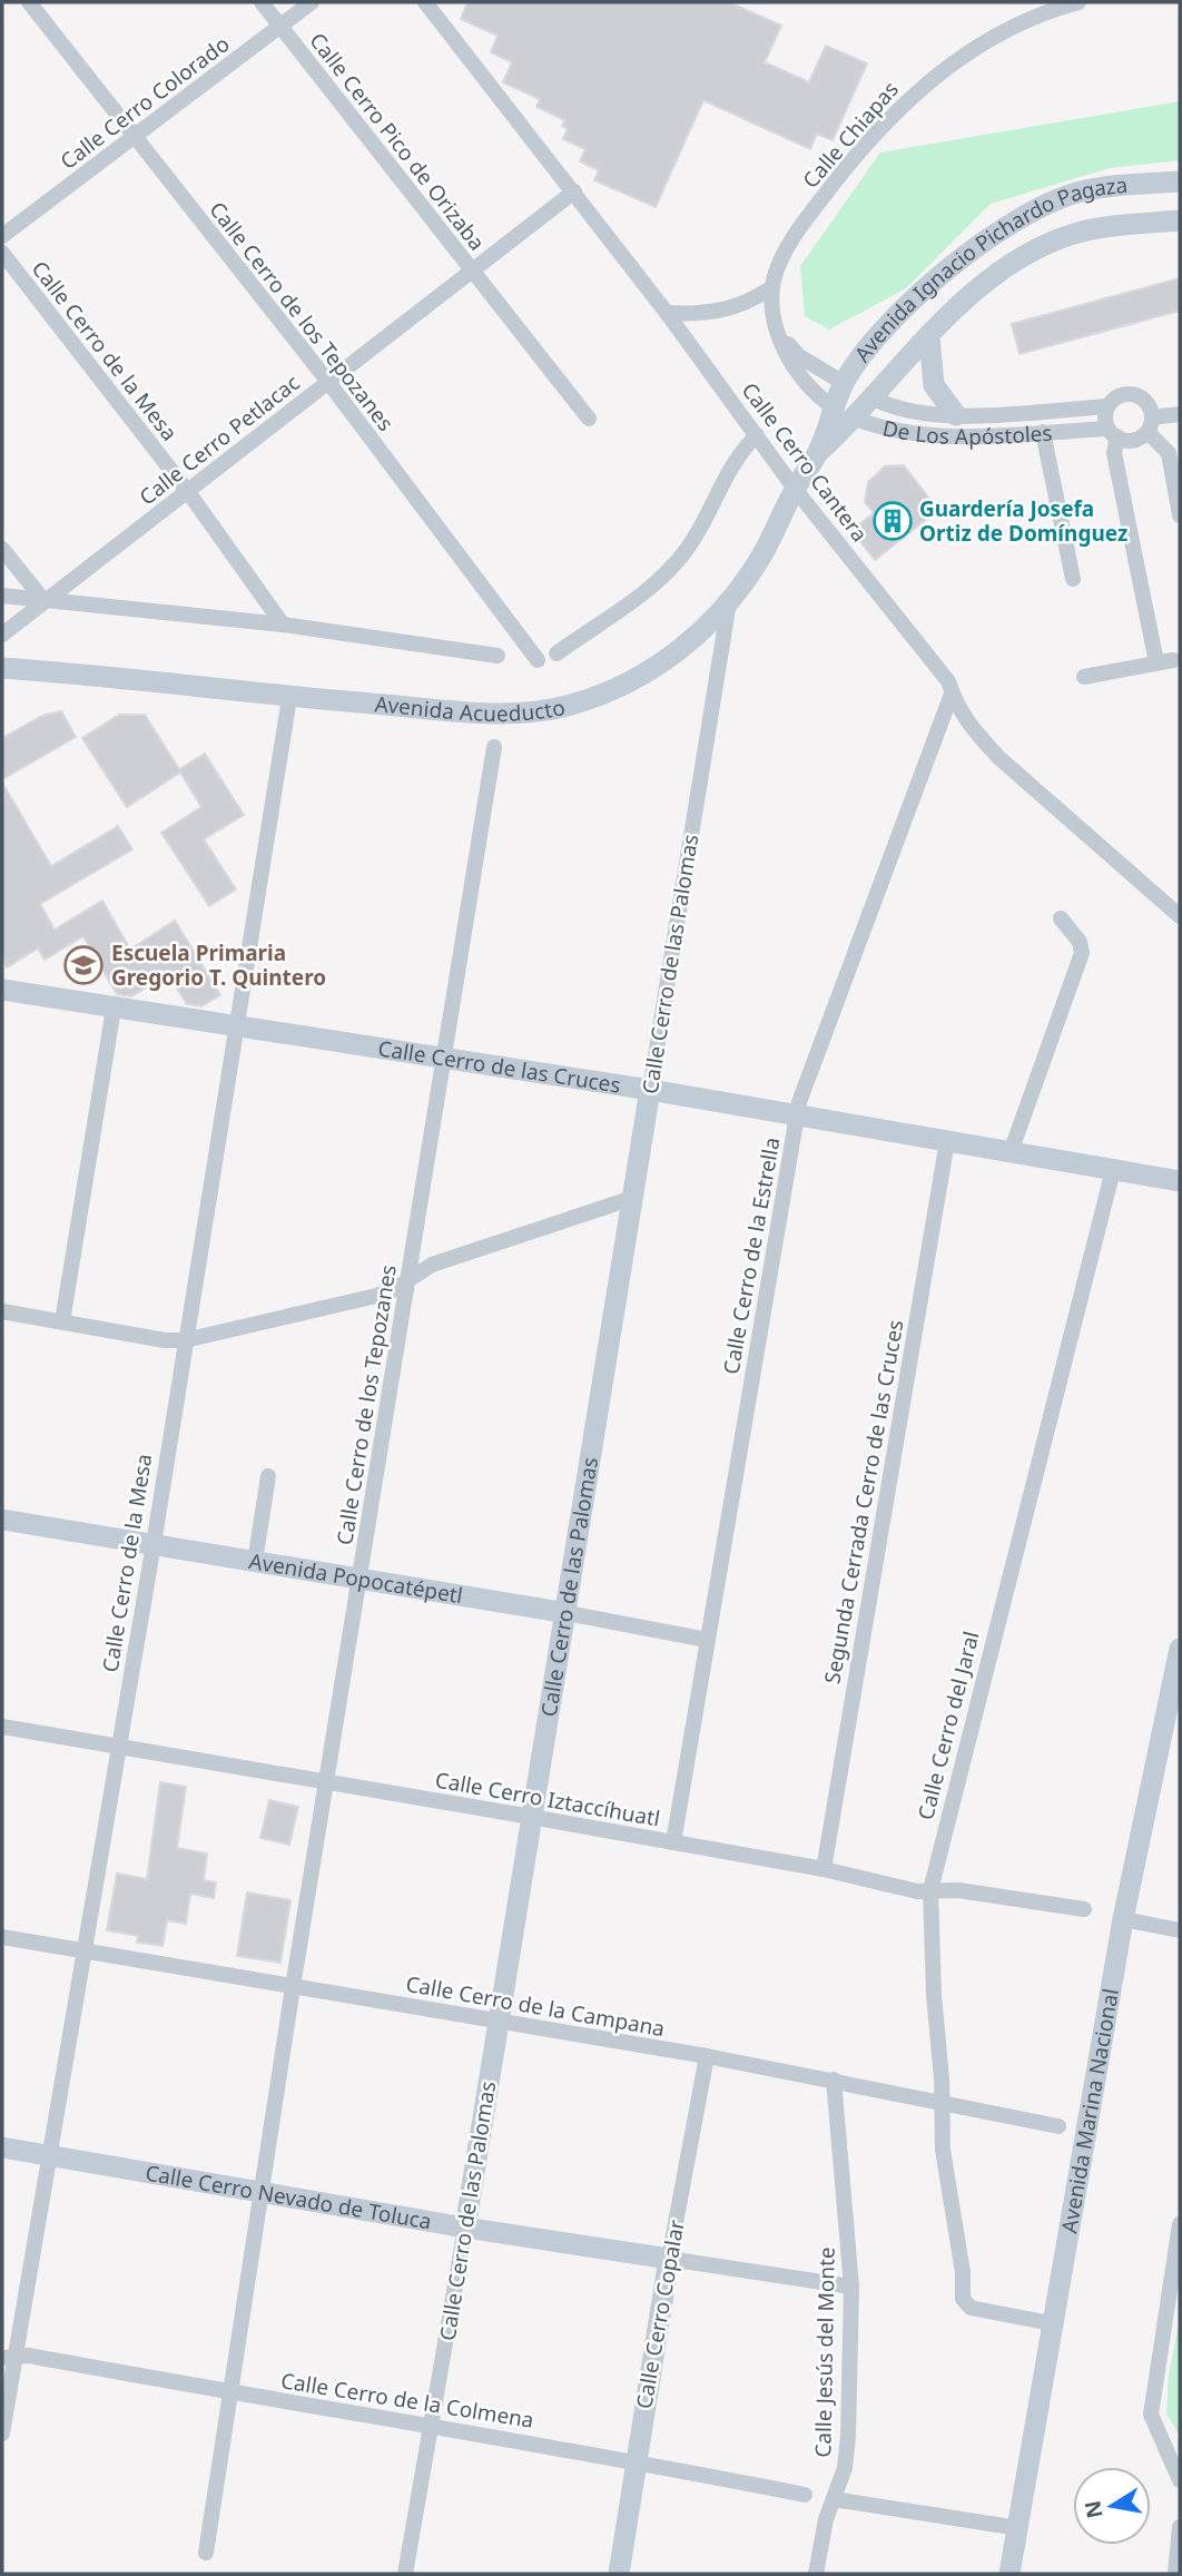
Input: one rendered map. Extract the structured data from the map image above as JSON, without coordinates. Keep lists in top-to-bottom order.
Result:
{
  "streets": {
    "street": [
      "Calle Cerro Colorado",
      "Calle Chiapas",
      "Calle Cerro Pico de Orizaba",
      "Avenida Ignacio Pichardo Pagaza",
      "Calle Cerro de los Tepozanes",
      "Calle Cerro de la Mesa",
      "De Los Apóstoles",
      "Calle Cerro Petlacac",
      "Calle Cerro Cantera",
      "Avenida Acueducto",
      "Calle Cerro de las Palomas",
      "Calle Cerro de las Cruces",
      "Calle Cerro de la Estrella",
      "Segunda Cerrada Cerro de las Cruces",
      "Avenida Popocatépetl",
      "Calle Cerro del Jaral",
      "Calle Cerro Iztaccíhuatl",
      "Calle Cerro de la Campana",
      "Avenida Marina Nacional",
      "Calle Cerro Nevado de Toluca",
      "Calle Cerro Copalar",
      "Calle Jesús del Monte",
      "Calle Cerro de la Colmena"
    ]
  },
  "crossings": [
    ["Calle Cerro Colorado", "Calle Cerro Pico de Orizaba"],
    ["Calle Cerro Colorado", "Calle Cerro de los Tepozanes"],
    ["Calle Chiapas", "Avenida Ignacio Pichardo Pagaza"],
    ["Calle Chiapas", "De Los Apóstoles"],
    ["Calle Chiapas", "Avenida Acueducto"],
    ["Calle Cerro Pico de Orizaba", "Calle Cerro Petlacac"],
    ["Avenida Ignacio Pichardo Pagaza", "De Los Apóstoles"],
    ["Avenida Ignacio Pichardo Pagaza", "Avenida Acueducto"],
    ["Calle Cerro de los Tepozanes", "Calle Cerro Petlacac"],
    ["Calle Cerro de los Tepozanes", "Calle Cerro de las Cruces"],
    ["Calle Cerro de los Tepozanes", "Avenida Popocatépetl"],
    ["Calle Cerro de los Tepozanes", "Calle Cerro Iztaccíhuatl"],
    ["Calle Cerro de los Tepozanes", "Calle Cerro de la Campana"],
    ["Calle Cerro de los Tepozanes", "Calle Cerro Nevado de Toluca"],
    ["Calle Cerro de los Tepozanes", "Calle Cerro de la Colmena"],
    ["Calle Cerro de la Mesa", "Calle Cerro Petlacac"],
    ["Calle Cerro de la Mesa", "Avenida Acueducto"],
    ["Calle Cerro de la Mesa", "Calle Cerro de las Cruces"],
    ["Calle Cerro de la Mesa", "Avenida Popocatépetl"],
    ["Calle Cerro de la Mesa", "Calle Cerro Iztaccíhuatl"],
    ["Calle Cerro de la Mesa", "Calle Cerro de la Campana"],
    ["Calle Cerro de la Mesa", "Calle Cerro Nevado de Toluca"],
    ["Calle Cerro de la Mesa", "Calle Cerro de la Colmena"],
    ["De Los Apóstoles", "Avenida Acueducto"],
    ["Calle Cerro Petlacac", "Calle Cerro Cantera"],
    ["Calle Cerro Cantera", "Avenida Acueducto"],
    ["Calle Cerro Cantera", "Calle Cerro de la Estrella"],
    ["Avenida Acueducto", "Calle Cerro de las Palomas"],
    ["Calle Cerro de las Palomas", "Calle Cerro de las Cruces"],
    ["Calle Cerro de las Palomas", "Avenida Popocatépetl"],
    ["Calle Cerro de las Palomas", "Calle Cerro Iztaccíhuatl"],
    ["Calle Cerro de las Palomas", "Calle Cerro de la Campana"],
    ["Calle Cerro de las Palomas", "Calle Cerro Nevado de Toluca"],
    ["Calle Cerro de las Palomas", "Calle Cerro de la Colmena"],
    ["Calle Cerro de las Cruces", "Calle Cerro de la Estrella"],
    ["Calle Cerro de las Cruces", "Segunda Cerrada Cerro de las Cruces"],
    ["Calle Cerro de las Cruces", "Calle Cerro del Jaral"],
    ["Calle Cerro de la Estrella", "Avenida Popocatépetl"],
    ["Calle Cerro de la Estrella", "Calle Cerro Iztaccíhuatl"],
    ["Segunda Cerrada Cerro de las Cruces", "Calle Cerro Iztaccíhuatl"],
    ["Calle Cerro del Jaral", "Calle Cerro Iztaccíhuatl"],
    ["Calle Cerro del Jaral", "Calle Cerro de la Campana"],
    ["Calle Cerro del Jaral", "Avenida Marina Nacional"],
    ["Calle Cerro de la Campana", "Calle Cerro Copalar"],
    ["Calle Cerro de la Campana", "Calle Jesús del Monte"],
    ["Calle Cerro Nevado de Toluca", "Calle Cerro Copalar"],
    ["Calle Cerro Nevado de Toluca", "Calle Jesús del Monte"],
    ["Calle Cerro Copalar", "Calle Cerro de la Colmena"]
  ],
  "places": {
    "building": ["Guardería Josefa Ortiz de Domínguez"],
    "school or university": ["Escuela Primaria Gregorio T. Quintero"]
  },
  "north": "left"
}
